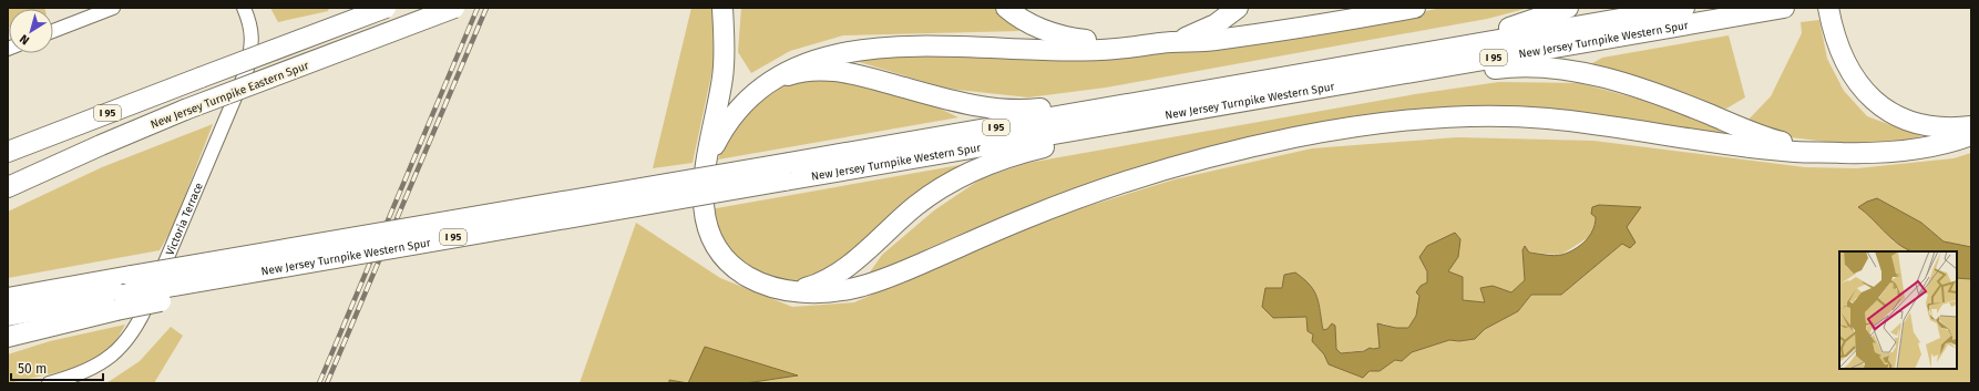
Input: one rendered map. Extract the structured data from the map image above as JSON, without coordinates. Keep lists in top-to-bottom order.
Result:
{
  "streets": {
    "highway": ["New Jersey Turnpike Western Spur", "I 95", "New Jersey Turnpike Eastern Spur"],
    "street": ["Victoria Terrace"]
  },
  "scale_bar": "50 m",
  "north": "bottom left"
}
